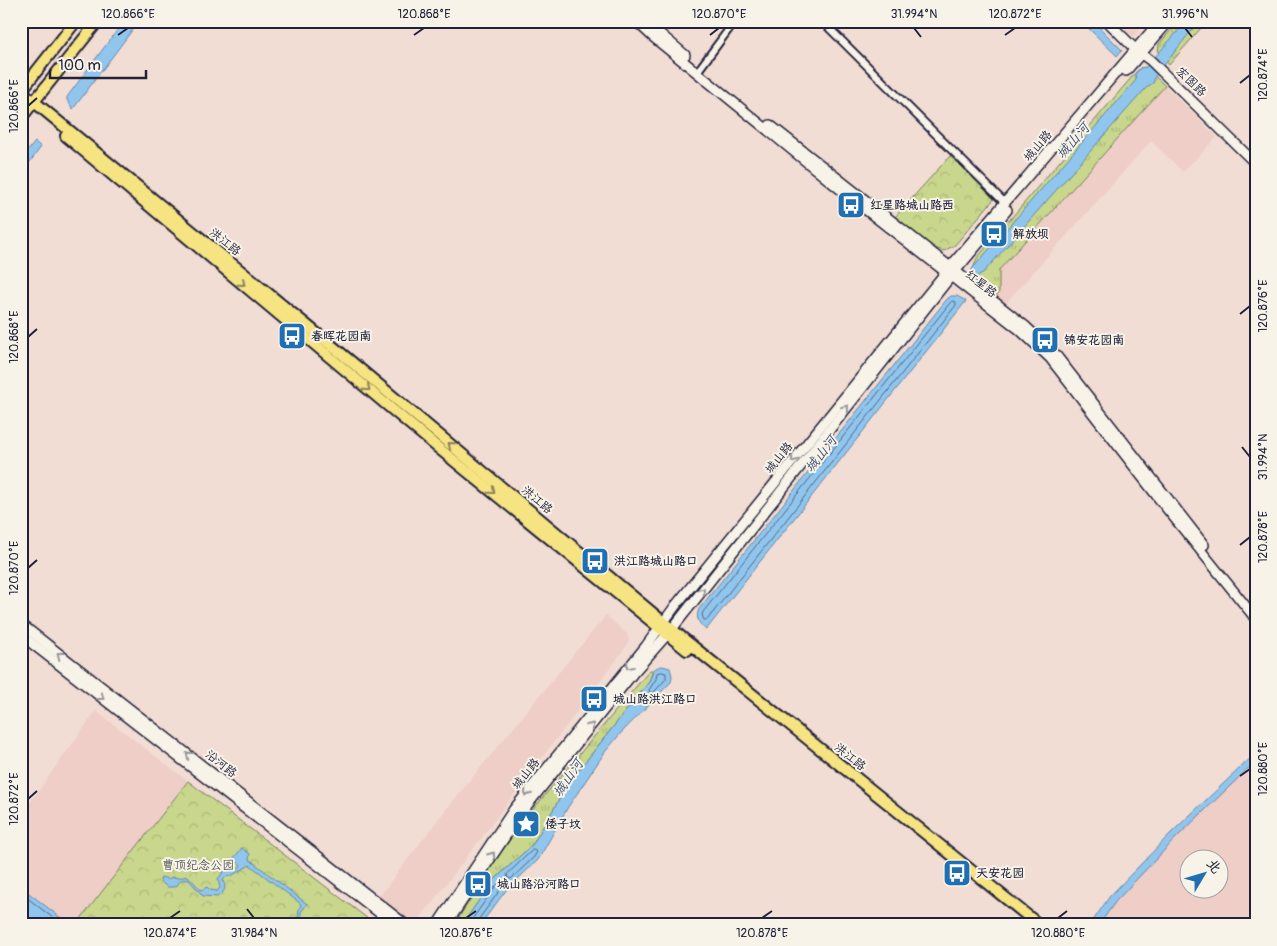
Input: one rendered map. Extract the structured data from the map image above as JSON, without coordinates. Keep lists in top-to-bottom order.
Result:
{
  "streets": {
    "main road": [
      "宏图路",
      "城山路",
      "洪江路",
      "红星路",
      "沿河路"
    ]
  },
  "crossings": [
    ["宏图路", "城山路"],
    ["城山路", "洪江路"],
    ["城山路", "红星路"]
  ],
  "water": ["城山河"],
  "parks": ["曹顶纪念公园"],
  "places": {
    "bus stop": [
      "红星路城山路西",
      "解放坝",
      "春晖花园南",
      "锦安花园南",
      "洪江路城山路口",
      "城山路洪江路口",
      "天安花园",
      "城山路沿河路口"
    ],
    "place": ["倭子坟"]
  },
  "scale_bar": "100 m",
  "north": "top right",
  "coordinates": [
    "120.866°E",
    "120.868°E",
    "120.870°E",
    "31.994°N",
    "120.872°E",
    "31.996°N",
    "120.874°E",
    "120.876°E",
    "120.878°E",
    "120.880°E",
    "31.984°N"
  ]
}
